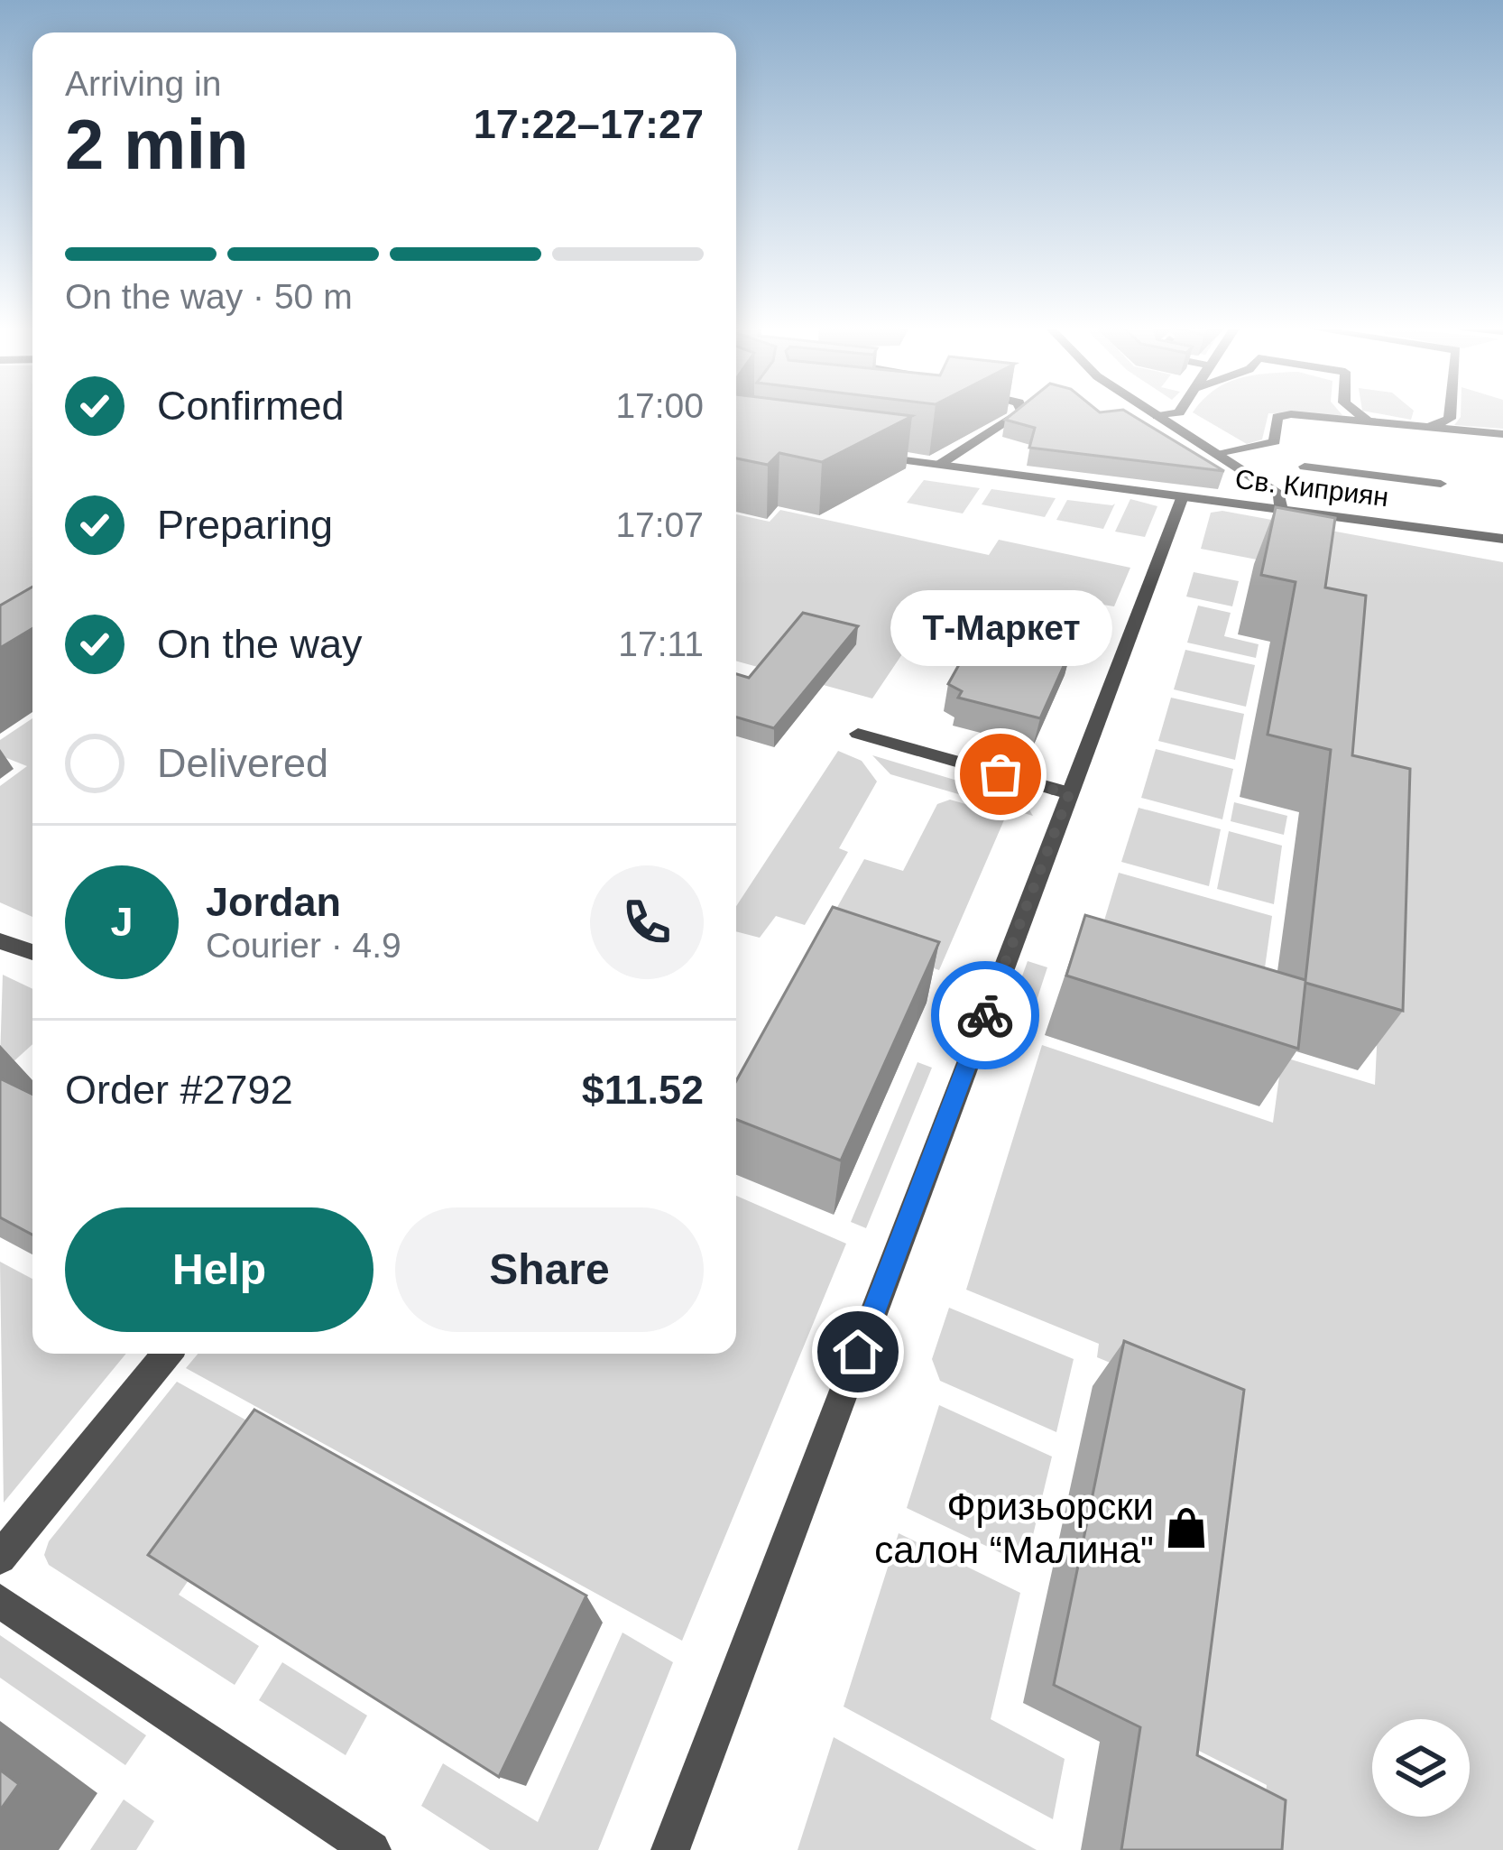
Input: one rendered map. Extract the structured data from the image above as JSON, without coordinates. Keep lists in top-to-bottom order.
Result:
{
  "streets": {
    "street": ["Св. Киприян"]
  },
  "places": {
    "other": ["Т-Маркет"],
    "shop": ["Фризьорски салон “Малина\""]
  },
  "page": {
    "heading": ["2 min", "Arriving in", "17:22–17:27"],
    "panel": [
      "Jordan",
      "Courier · 4.9",
      "Order #2792",
      "$11.52"
    ],
    "bar": "On the way · 50 m",
    "list": [
      ["Confirmed", "17:00"],
      ["Preparing", "17:07"],
      ["On the way", "17:11"],
      "Delivered"
    ],
    "bubble": "Т-Маркет",
    "round": "J",
    "buttons": ["Help", "Share"]
  }
}
